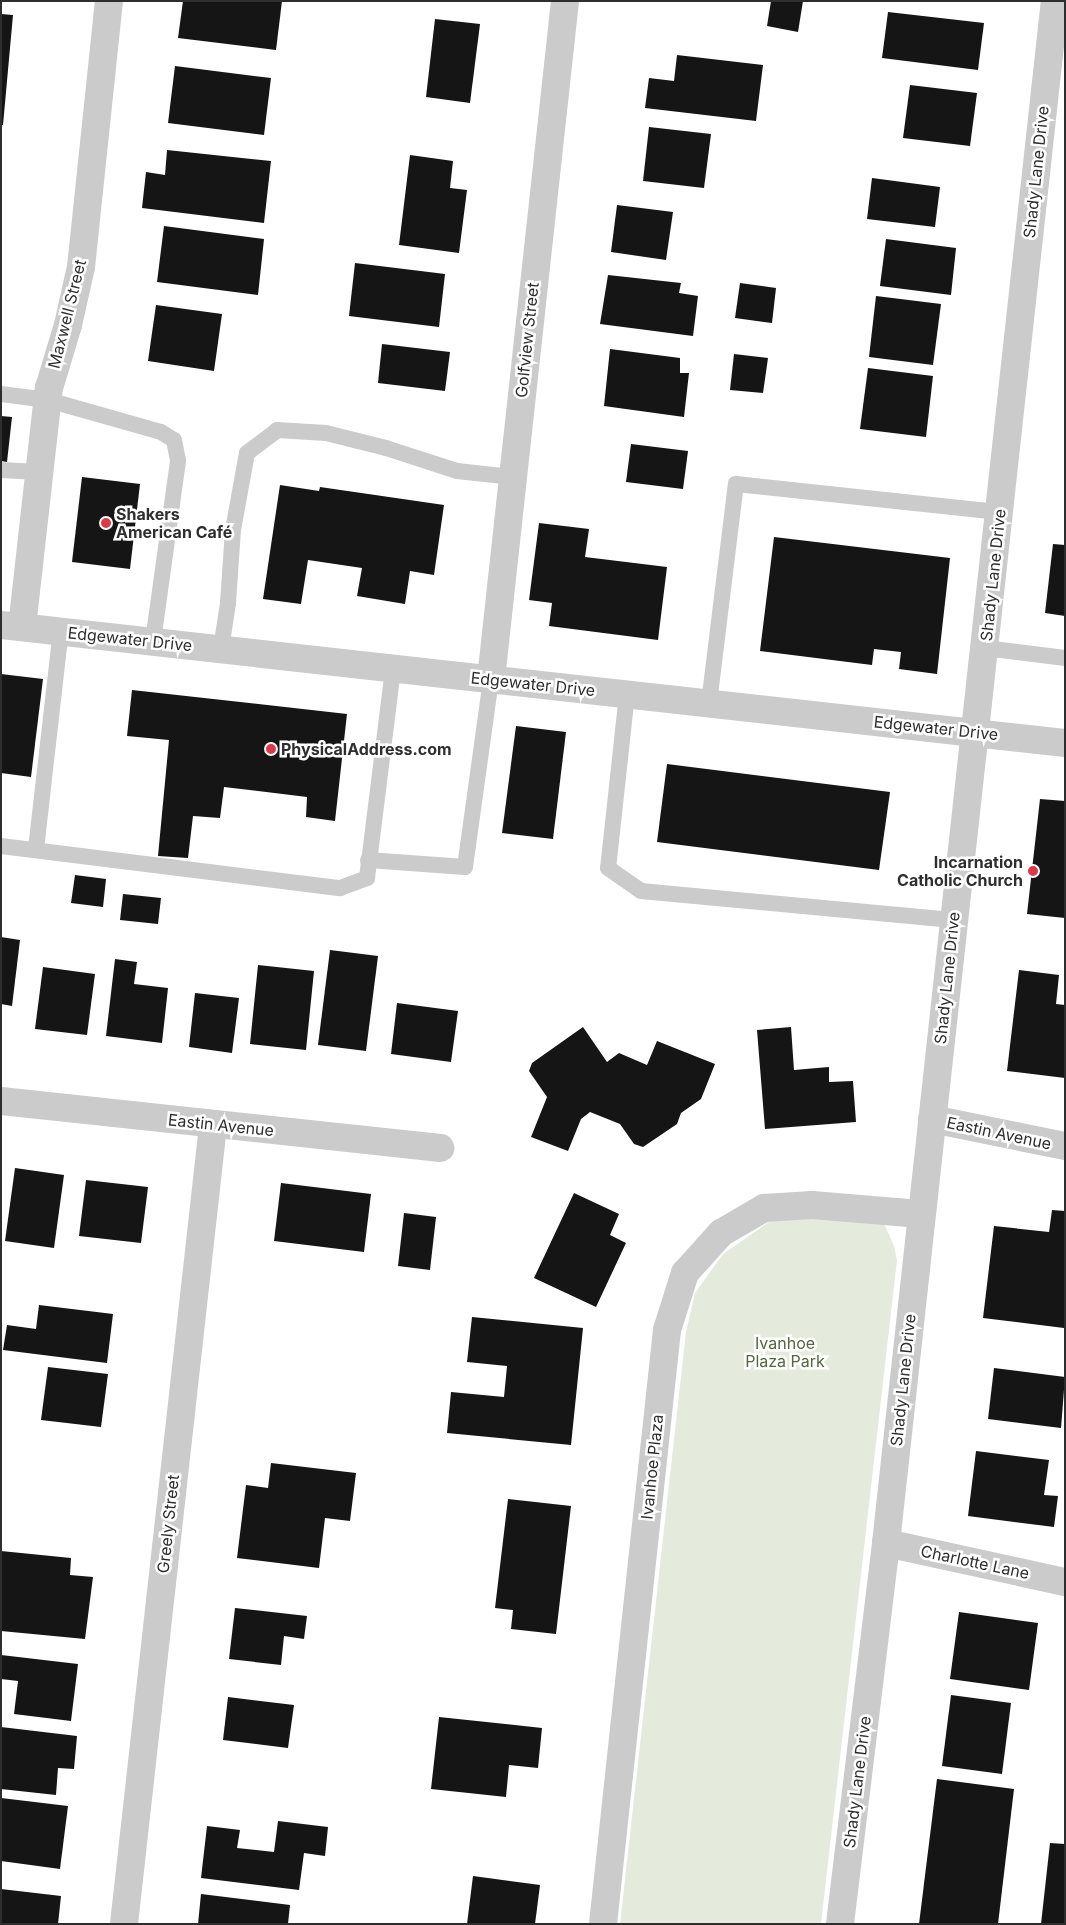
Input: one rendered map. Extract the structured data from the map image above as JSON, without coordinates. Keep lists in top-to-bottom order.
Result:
{
  "streets": {
    "street": [
      "Shady Lane Drive",
      "Maxwell Street",
      "Golfview Street",
      "Edgewater Drive",
      "Eastin Avenue",
      "Ivanhoe Plaza",
      "Greely Street",
      "Charlotte Lane"
    ]
  },
  "crossings": [
    ["Shady Lane Drive", "Edgewater Drive"],
    ["Shady Lane Drive", "Eastin Avenue"],
    ["Shady Lane Drive", "Ivanhoe Plaza"],
    ["Shady Lane Drive", "Charlotte Lane"],
    ["Maxwell Street", "Edgewater Drive"],
    ["Golfview Street", "Edgewater Drive"],
    ["Eastin Avenue", "Greely Street"]
  ],
  "parks": ["Ivanhoe Plaza Park"],
  "places": ["Shakers American Café", "PhysicalAddress.com", "Incarnation Catholic Church"]
}
